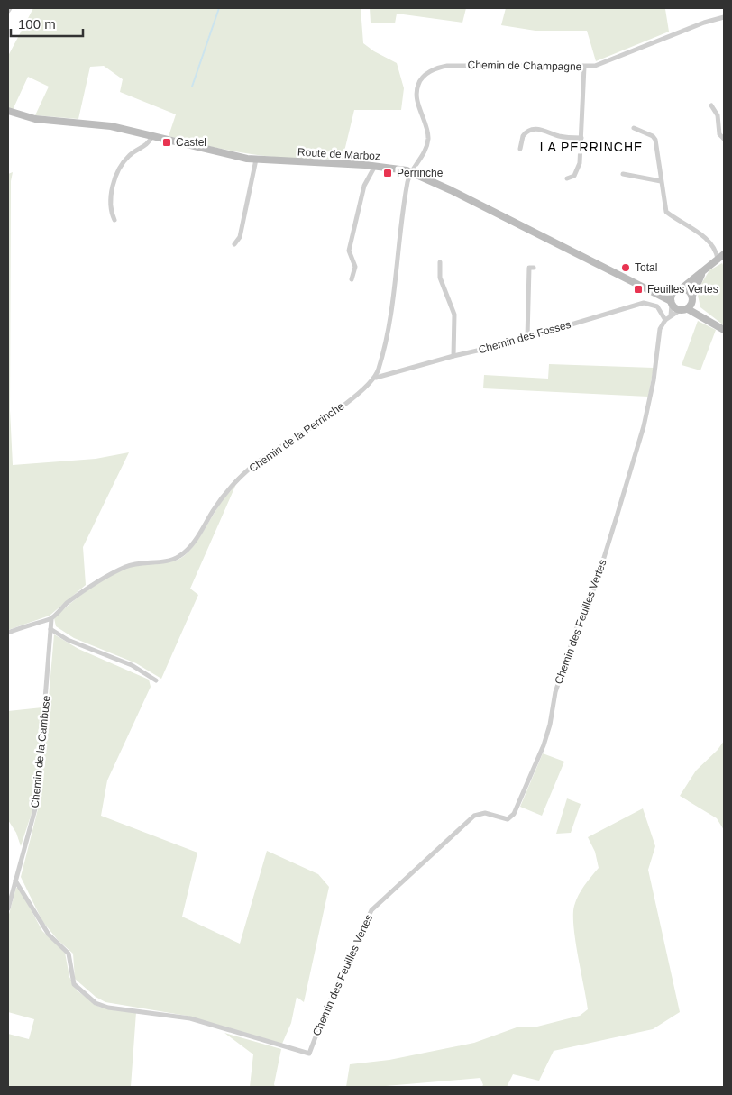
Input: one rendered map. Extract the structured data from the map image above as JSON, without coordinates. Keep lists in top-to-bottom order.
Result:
{
  "streets": {
    "main road": ["Route de Marboz"],
    "street": [
      "Chemin de Champagne",
      "Chemin des Fosses",
      "Chemin de la Perrinche",
      "Chemin des Feuilles Vertes",
      "Chemin de la Cambuse"
    ]
  },
  "crossings": [
    ["Chemin de Champagne", "Route de Marboz"],
    ["Chemin des Fosses", "Chemin de la Perrinche"],
    ["Chemin des Fosses", "Chemin des Feuilles Vertes"],
    ["Chemin de la Perrinche", "Chemin de la Cambuse"],
    ["Chemin des Feuilles Vertes", "Chemin de la Cambuse"]
  ],
  "districts": ["LA PERRINCHE"],
  "places": {
    "transit": ["Castel", "Perrinche", "Feuilles Vertes"],
    "other": ["Total"]
  },
  "scale_bar": "100 m"
}
